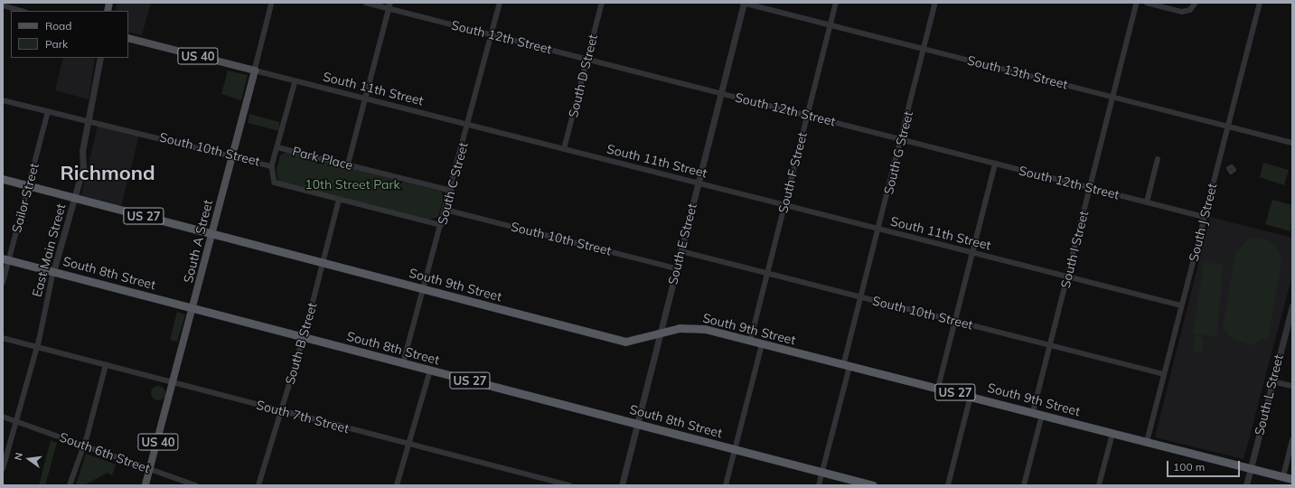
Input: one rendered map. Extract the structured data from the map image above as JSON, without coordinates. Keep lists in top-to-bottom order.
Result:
{
  "streets": {
    "highway": ["US 27", "South 8th Street", "South 9th Street"],
    "main road": ["US 40", "South 11th Street", "South A Street"],
    "street": [
      "South 12th Street",
      "South 13th Street",
      "South D Street",
      "South 10th Street",
      "South G Street",
      "Park Place",
      "South F Street",
      "South C Street",
      "Sailor Street",
      "South J Street",
      "South E Street",
      "South I Street",
      "East Main Street",
      "South B Street",
      "South L Street",
      "South 7th Street",
      "South 6th Street"
    ]
  },
  "crossings": [
    ["South 12th Street", "South D Street"],
    ["South 12th Street", "South G Street"],
    ["South 12th Street", "South F Street"],
    ["South 12th Street", "South C Street"],
    ["South 12th Street", "South J Street"],
    ["South 12th Street", "South E Street"],
    ["South 12th Street", "South I Street"],
    ["South 13th Street", "South G Street"],
    ["South 13th Street", "South F Street"],
    ["South 13th Street", "South J Street"],
    ["South 13th Street", "South E Street"],
    ["South 13th Street", "South I Street"],
    ["South D Street", "South 11th Street"],
    ["South 11th Street", "South G Street"],
    ["South 11th Street", "Park Place"],
    ["South 11th Street", "South F Street"],
    ["South 11th Street", "South C Street"],
    ["South 11th Street", "South J Street"],
    ["South 11th Street", "South A Street"],
    ["South 11th Street", "South E Street"],
    ["South 11th Street", "South I Street"],
    ["South 10th Street", "South G Street"],
    ["South 10th Street", "Park Place"],
    ["South 10th Street", "South F Street"],
    ["South 10th Street", "South C Street"],
    ["South 10th Street", "Sailor Street"],
    ["South 10th Street", "South J Street"],
    ["South 10th Street", "South A Street"],
    ["South 10th Street", "South E Street"],
    ["South 10th Street", "South I Street"],
    ["South 10th Street", "East Main Street"],
    ["South 10th Street", "South B Street"],
    ["South G Street", "South 8th Street"],
    ["South G Street", "South 9th Street"],
    ["Park Place", "South C Street"],
    ["South F Street", "South 9th Street"],
    ["South C Street", "South 8th Street"],
    ["South C Street", "South 9th Street"],
    ["Sailor Street", "US 27"],
    ["US 27", "East Main Street"],
    ["US 27", "South 8th Street"],
    ["US 27", "South 9th Street"],
    ["South J Street", "South 9th Street"],
    ["South A Street", "South 8th Street"],
    ["South A Street", "South 9th Street"],
    ["South A Street", "South 7th Street"],
    ["South A Street", "South 6th Street"],
    ["South E Street", "South 8th Street"],
    ["South E Street", "South 9th Street"],
    ["South I Street", "South 9th Street"],
    ["East Main Street", "South 8th Street"],
    ["East Main Street", "South 9th Street"],
    ["East Main Street", "South 7th Street"],
    ["East Main Street", "South 6th Street"],
    ["South 8th Street", "South B Street"],
    ["South 9th Street", "South B Street"],
    ["South 9th Street", "South L Street"],
    ["South B Street", "South 7th Street"]
  ],
  "districts": ["Richmond"],
  "parks": ["10th Street Park"],
  "legend": ["Road", "Park"],
  "scale_bar": "100 m",
  "north": "left"
}
